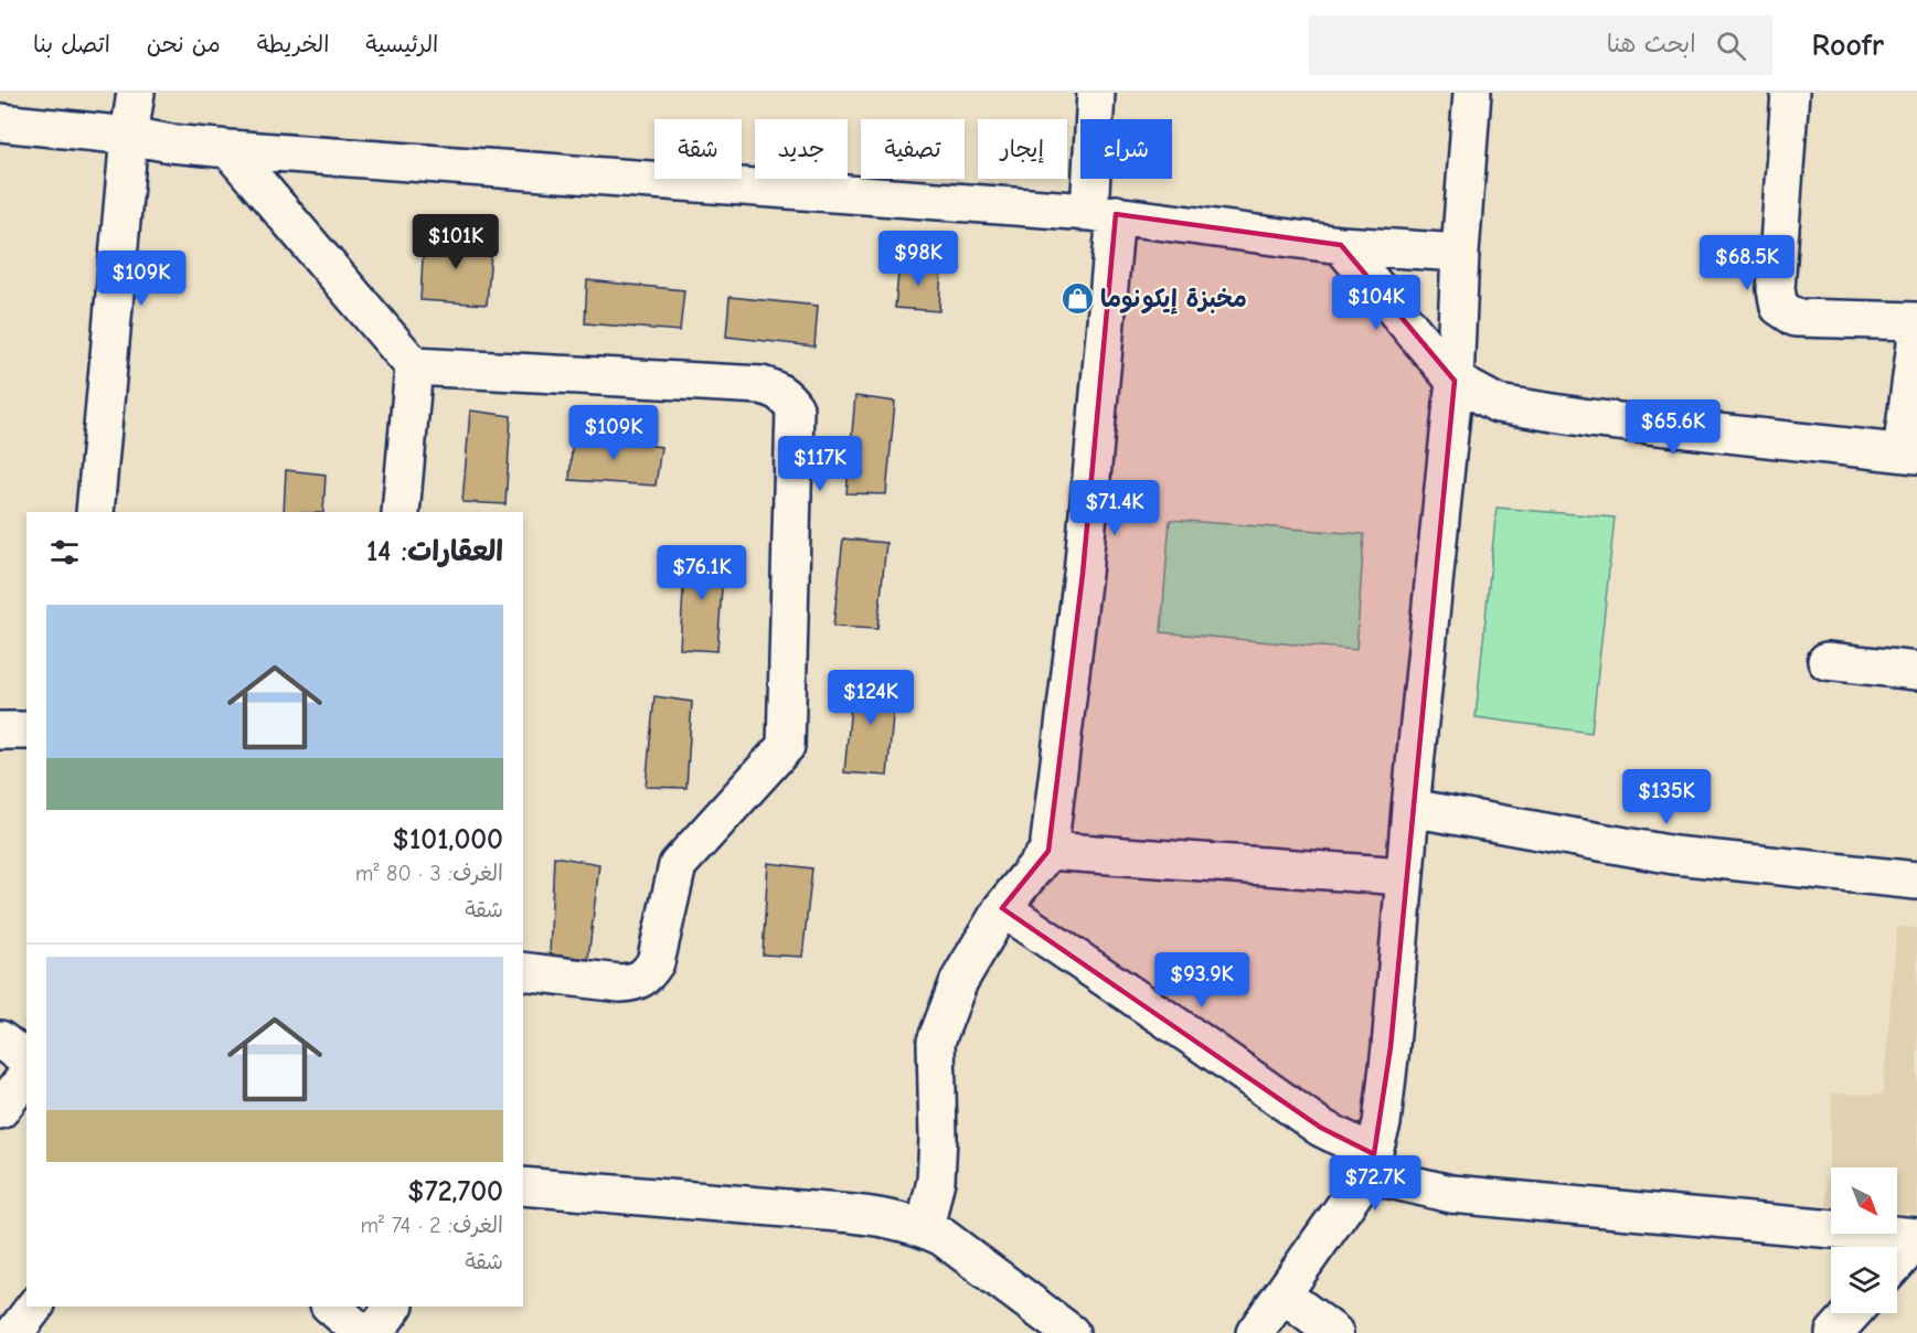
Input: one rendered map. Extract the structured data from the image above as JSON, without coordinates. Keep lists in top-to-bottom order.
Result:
{
  "places": {
    "shop": ["مخبزة إيكونوما"]
  },
  "north": "bottom right",
  "page": {
    "header": "Roofr",
    "search": "ابحث هنا",
    "nav": [
      "الرئيسية",
      "الخريطة",
      "من نحن",
      "اتصل بنا"
    ],
    "chip": [
      "شراء",
      "إيجار",
      "تصفية",
      "جديد",
      "شقة"
    ],
    "price": [
      "$101K",
      "$98K",
      "$68.5K",
      "$109K",
      "$104K",
      "$65.6K",
      "$109K",
      "$117K",
      "$71.4K",
      "$76.1K",
      "$124K",
      "$135K",
      "$93.9K",
      "$72.7K"
    ],
    "heading": "العقارات: 14",
    "list": [
      {
        "name": "$101,000",
        "note": "الغرف: 3 · 80 m² · شقة"
      },
      {
        "name": "$72,700",
        "note": "الغرف: 2 · 74 m² · شقة"
      }
    ]
  }
}
